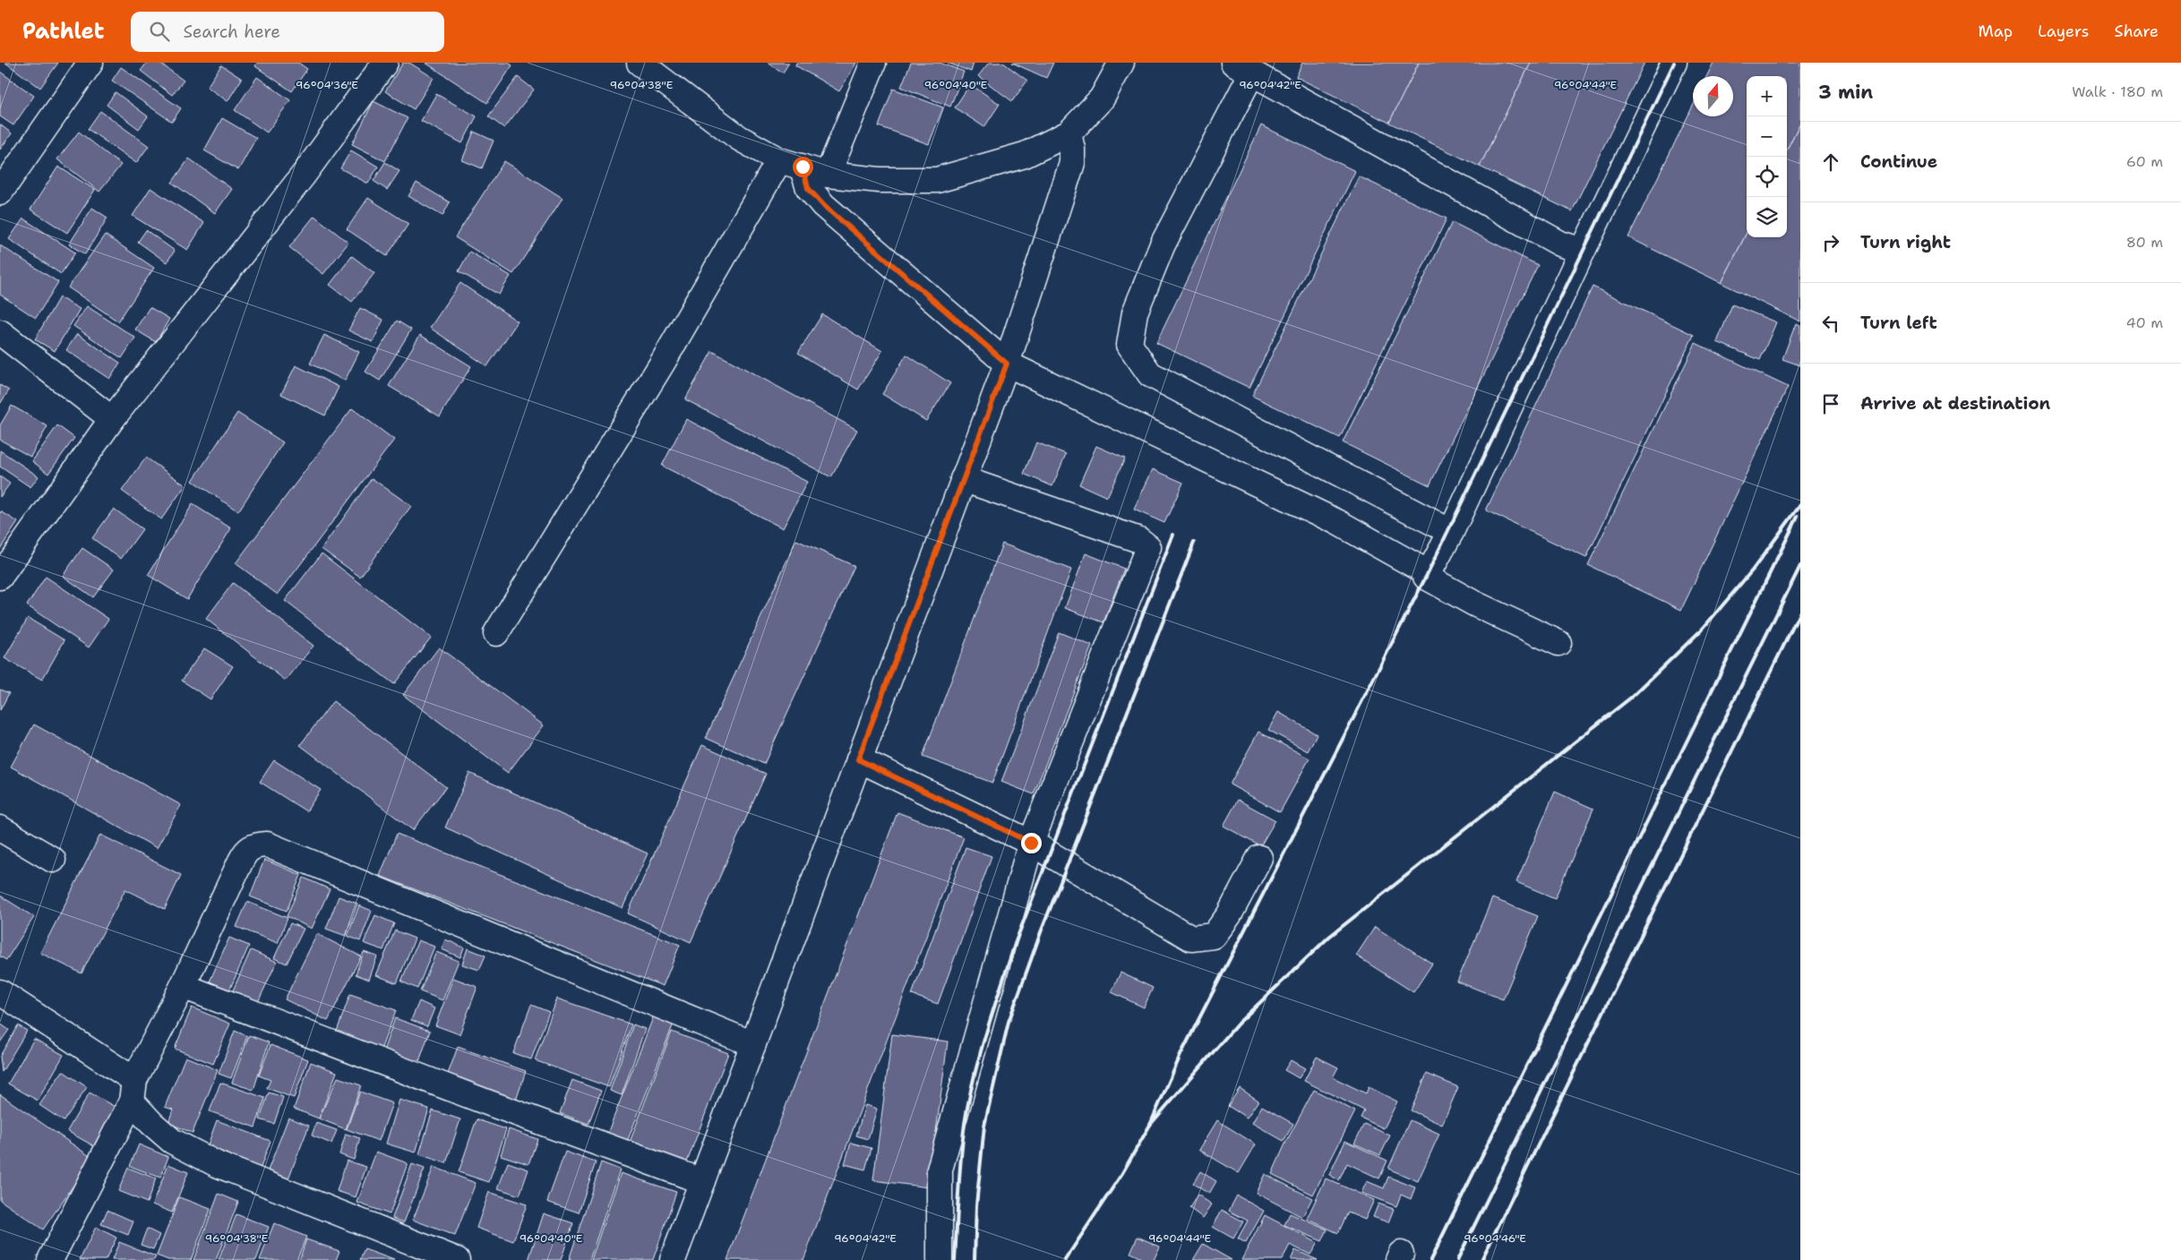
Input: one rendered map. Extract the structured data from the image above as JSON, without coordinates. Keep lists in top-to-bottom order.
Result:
{
  "north": "top",
  "page": {
    "header": "Pathlet",
    "search": "Search here",
    "nav": ["Map", "Layers", "Share"],
    "heading": ["3 min", "Walk · 180 m"],
    "map_buttons": ["+", "−"],
    "list": [
      ["Continue", "60 m"],
      ["Turn right", "80 m"],
      ["Turn left", "40 m"],
      "Arrive at destination"
    ]
  },
  "coordinates": [
    "96°04'36\"E",
    "96°04'38\"E",
    "96°04'40\"E",
    "96°04'42\"E",
    "96°04'44\"E",
    "96°04'46\"E"
  ]
}
